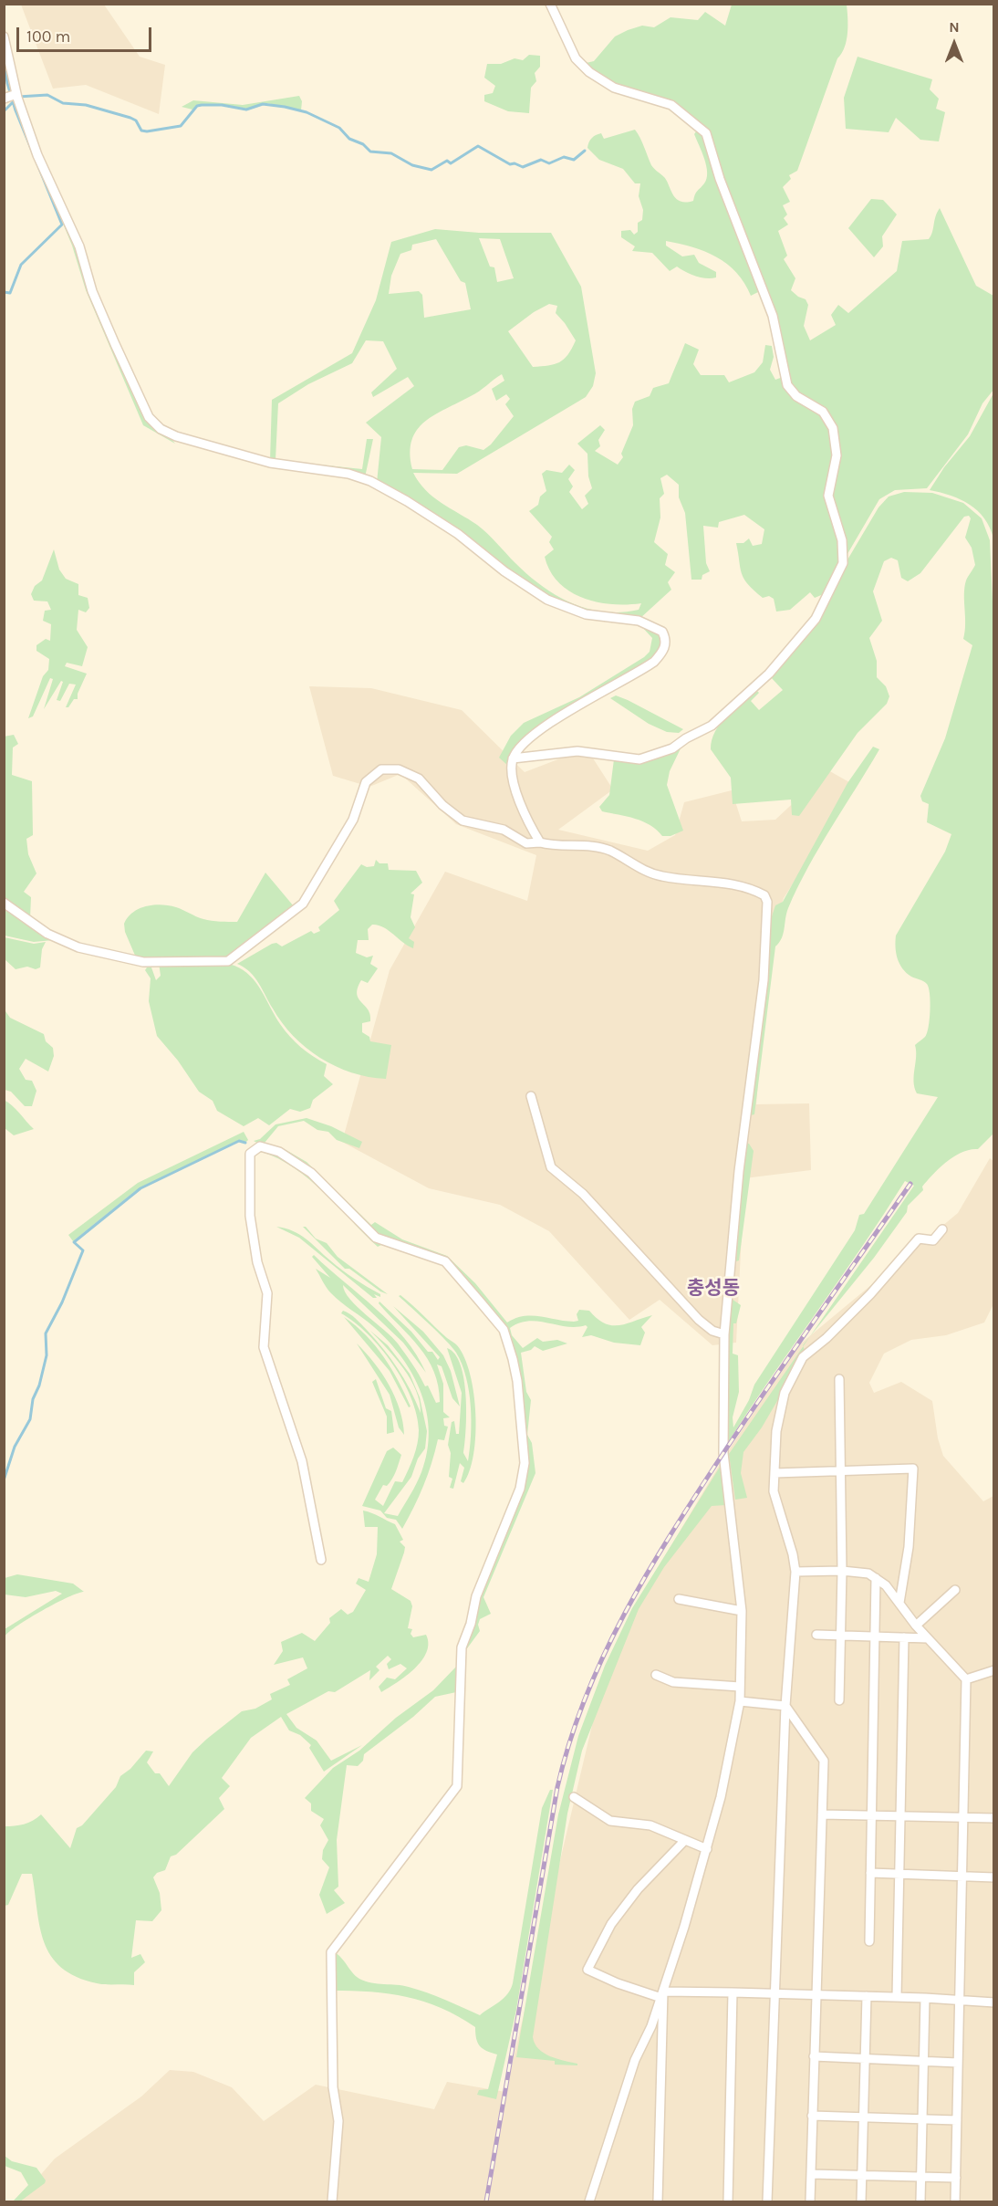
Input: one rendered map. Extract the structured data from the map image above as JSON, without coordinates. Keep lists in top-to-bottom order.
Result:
{
  "districts": ["충성동"],
  "scale_bar": "100 m",
  "north": "top"
}
